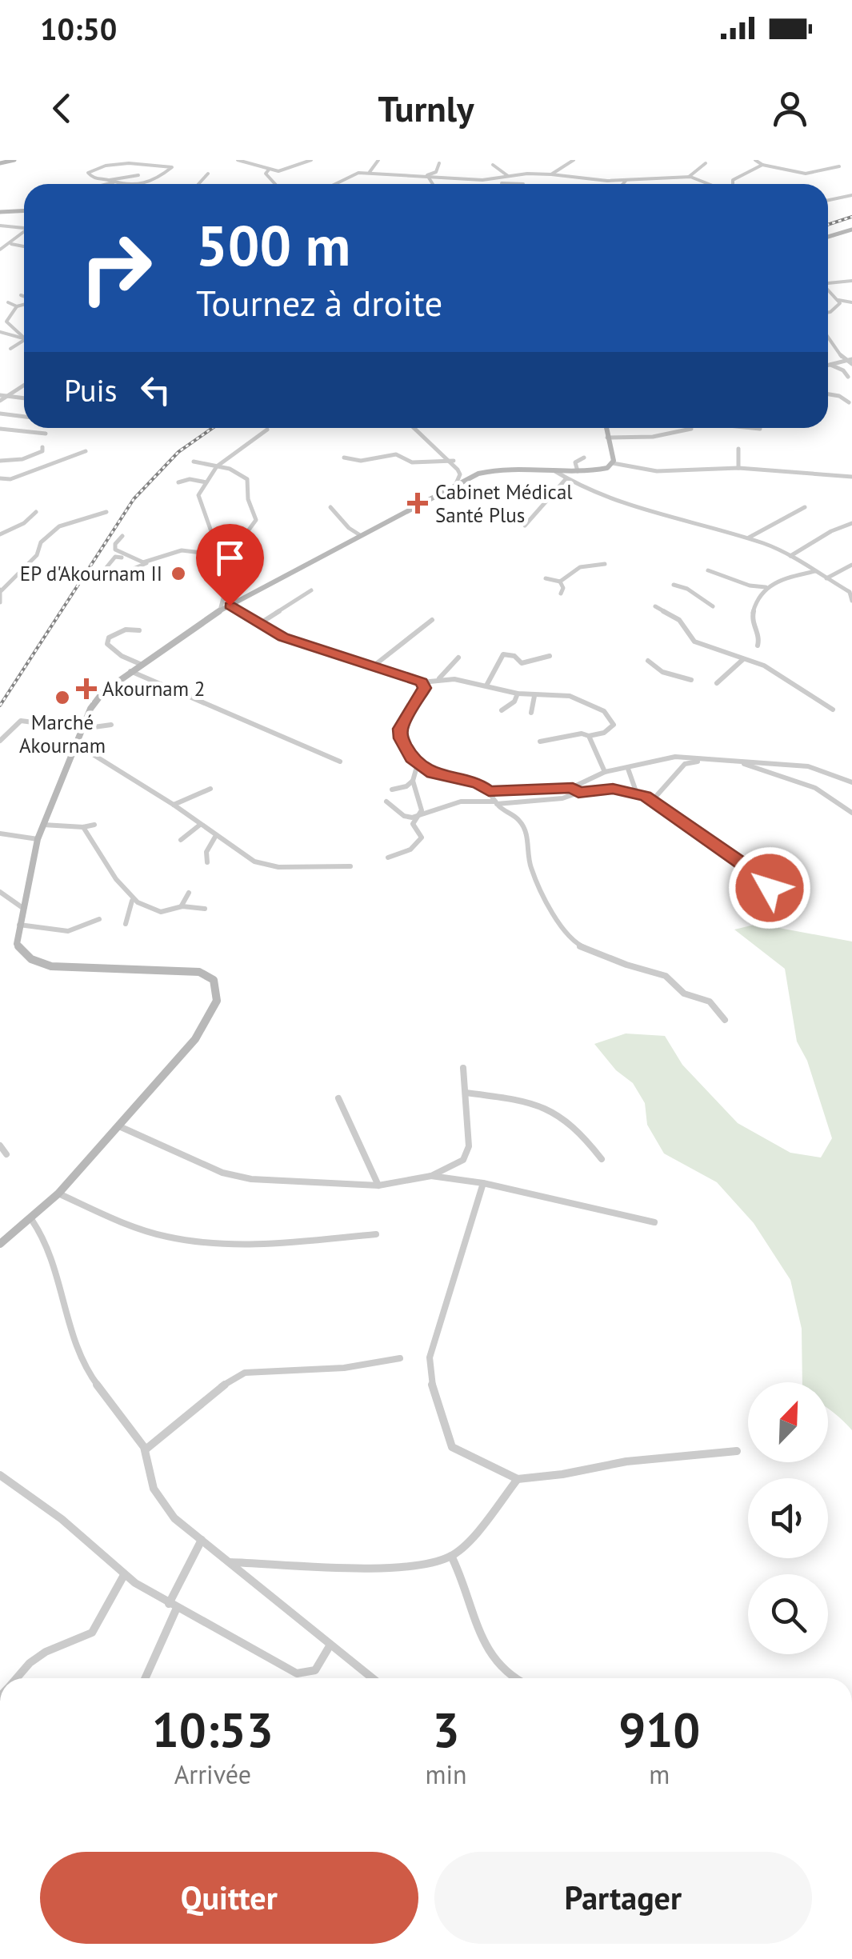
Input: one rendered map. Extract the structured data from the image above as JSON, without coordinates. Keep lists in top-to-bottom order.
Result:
{
  "places": {
    "health": ["Cabinet Médical Santé Plus", "Akournam 2"],
    "other": ["EP d'Akournam II", "Marché Akournam"]
  },
  "north": "top right",
  "page": {
    "status": "10:50",
    "header": "Turnly",
    "turn": ["500 m", "Tournez à droite"],
    "then": "Puis",
    "eta": [
      "10:53",
      "Arrivée",
      "3",
      "min",
      "910",
      "m"
    ],
    "buttons": ["Quitter", "Partager"]
  }
}
